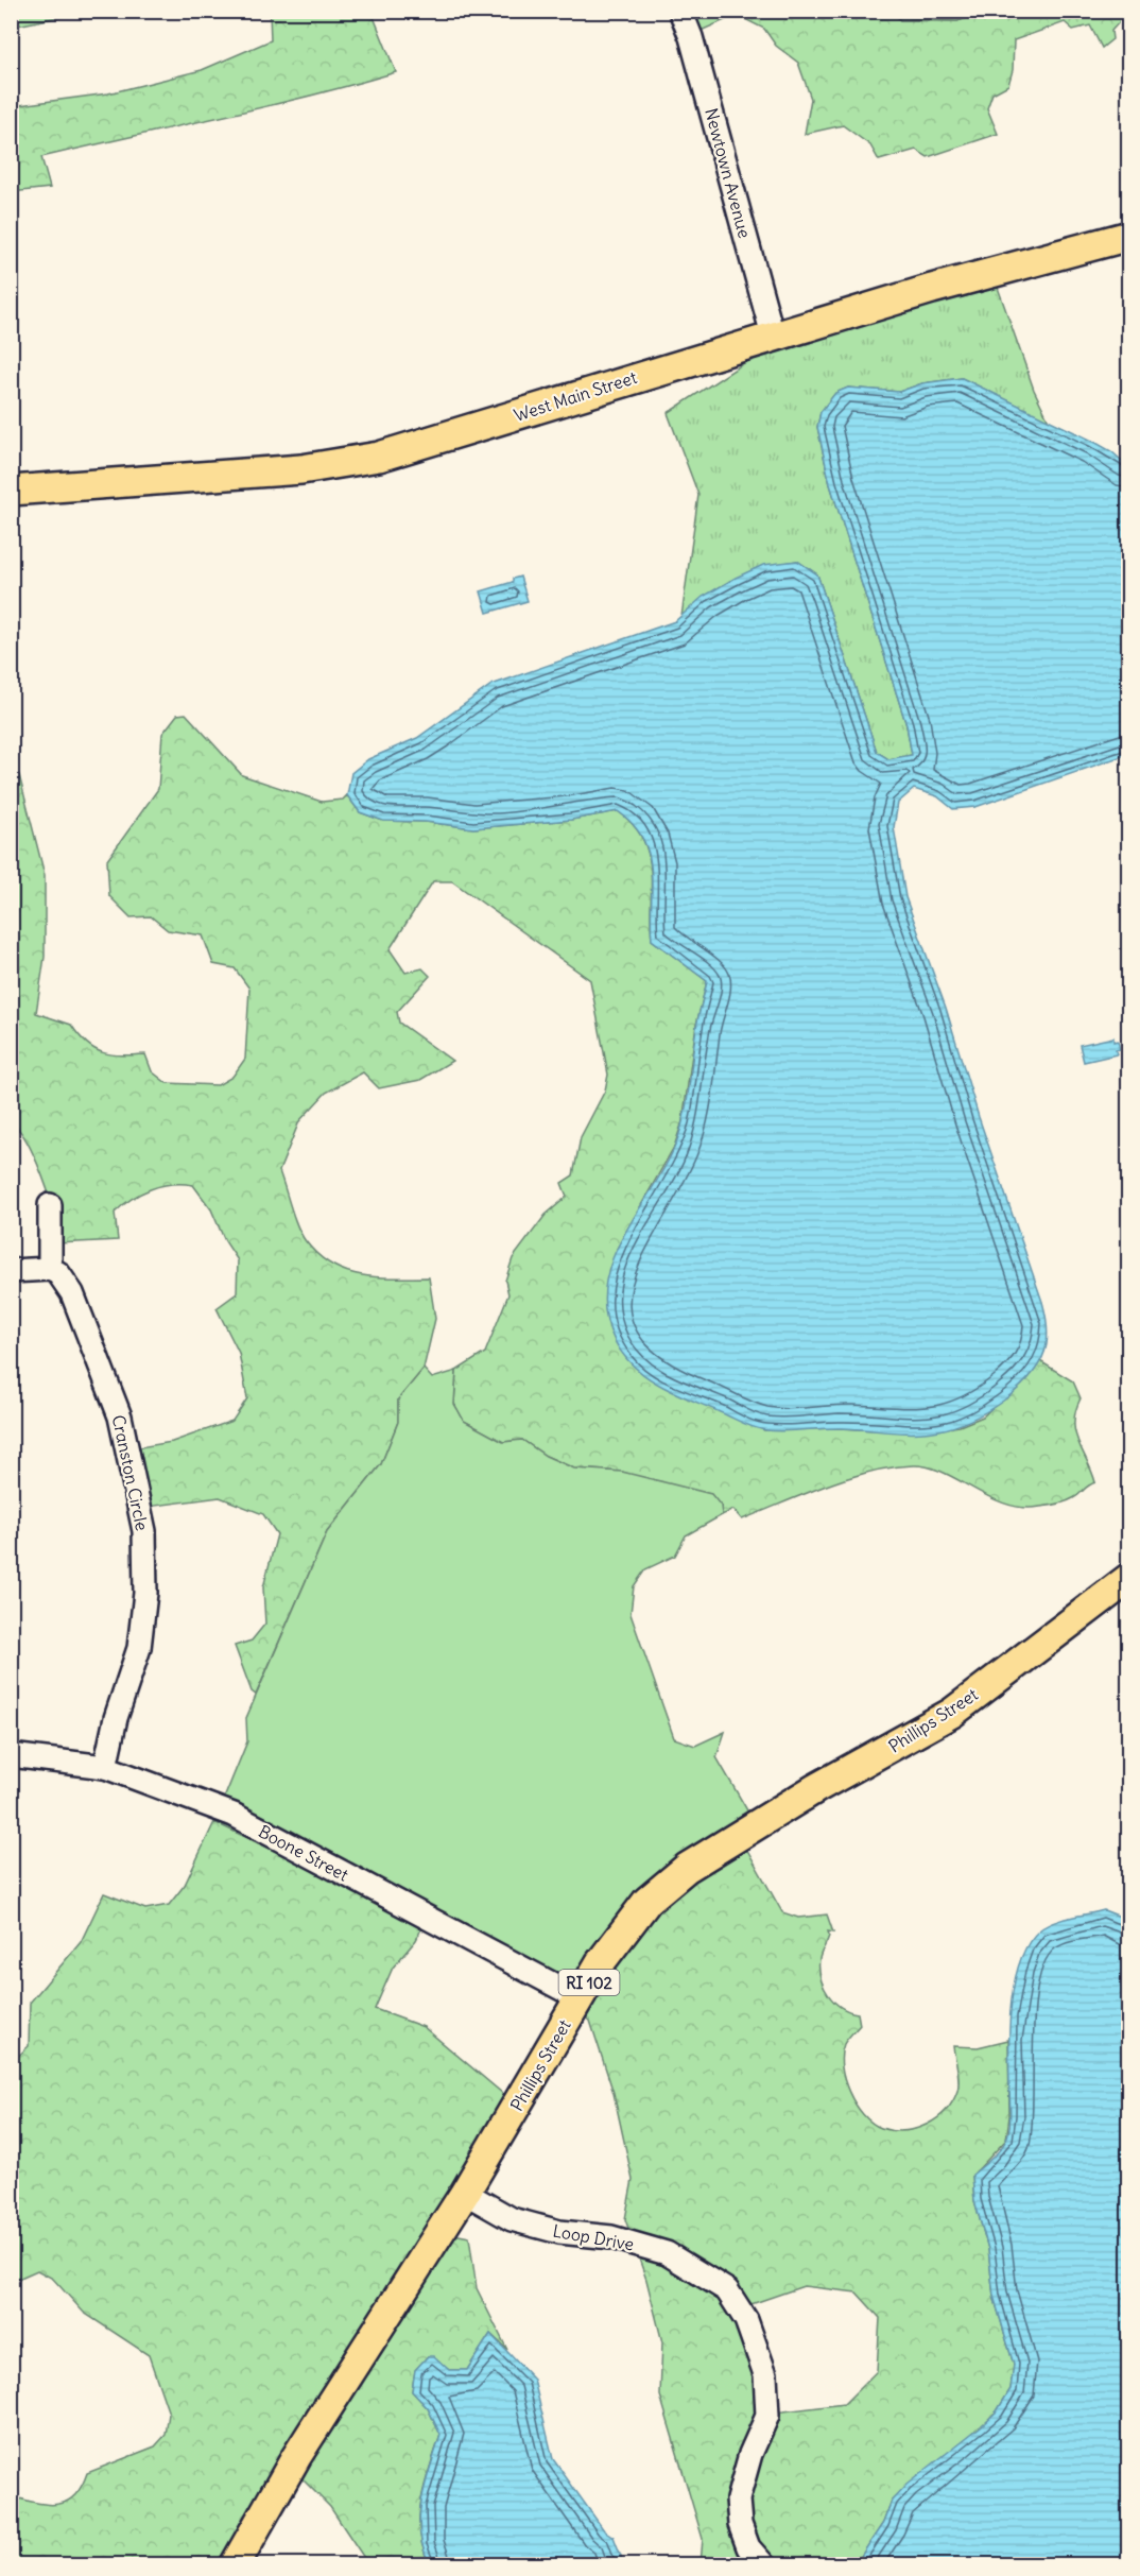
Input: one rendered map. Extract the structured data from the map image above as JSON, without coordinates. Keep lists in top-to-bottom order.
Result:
{
  "streets": {
    "main road": ["West Main Street", "Phillips Street", "RI 102"],
    "street": [
      "Newtown Avenue",
      "Cranston Circle",
      "Boone Street",
      "Loop Drive"
    ]
  },
  "crossings": [
    ["Newtown Avenue", "West Main Street"],
    ["Cranston Circle", "Boone Street"],
    ["Phillips Street", "Boone Street"],
    ["Phillips Street", "Loop Drive"]
  ]
}
